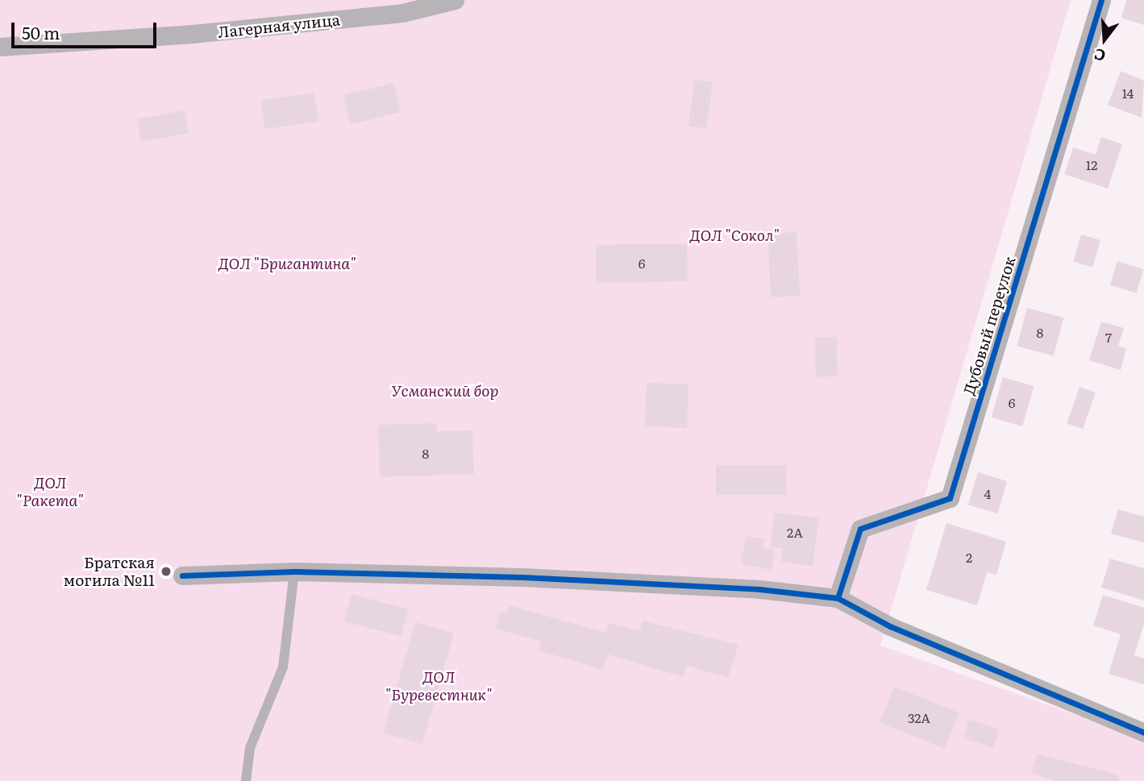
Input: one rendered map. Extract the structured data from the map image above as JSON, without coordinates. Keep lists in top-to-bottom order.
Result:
{
  "streets": {
    "street": ["Лагерная улица", "Дубовый переулок"]
  },
  "parks": [
    "ДОЛ \"Сокол\"",
    "ДОЛ \"Бригантина\"",
    "Усманский бор",
    "ДОЛ \"Ракета\"",
    "ДОЛ \"Буревестник\""
  ],
  "places": ["Братская могила №11"],
  "house_numbers": [
    "14",
    "12",
    "6",
    "8",
    "7",
    "6",
    "8",
    "4",
    "2А",
    "2",
    "32А"
  ],
  "scale_bar": "50 m",
  "north": "bottom"
}
